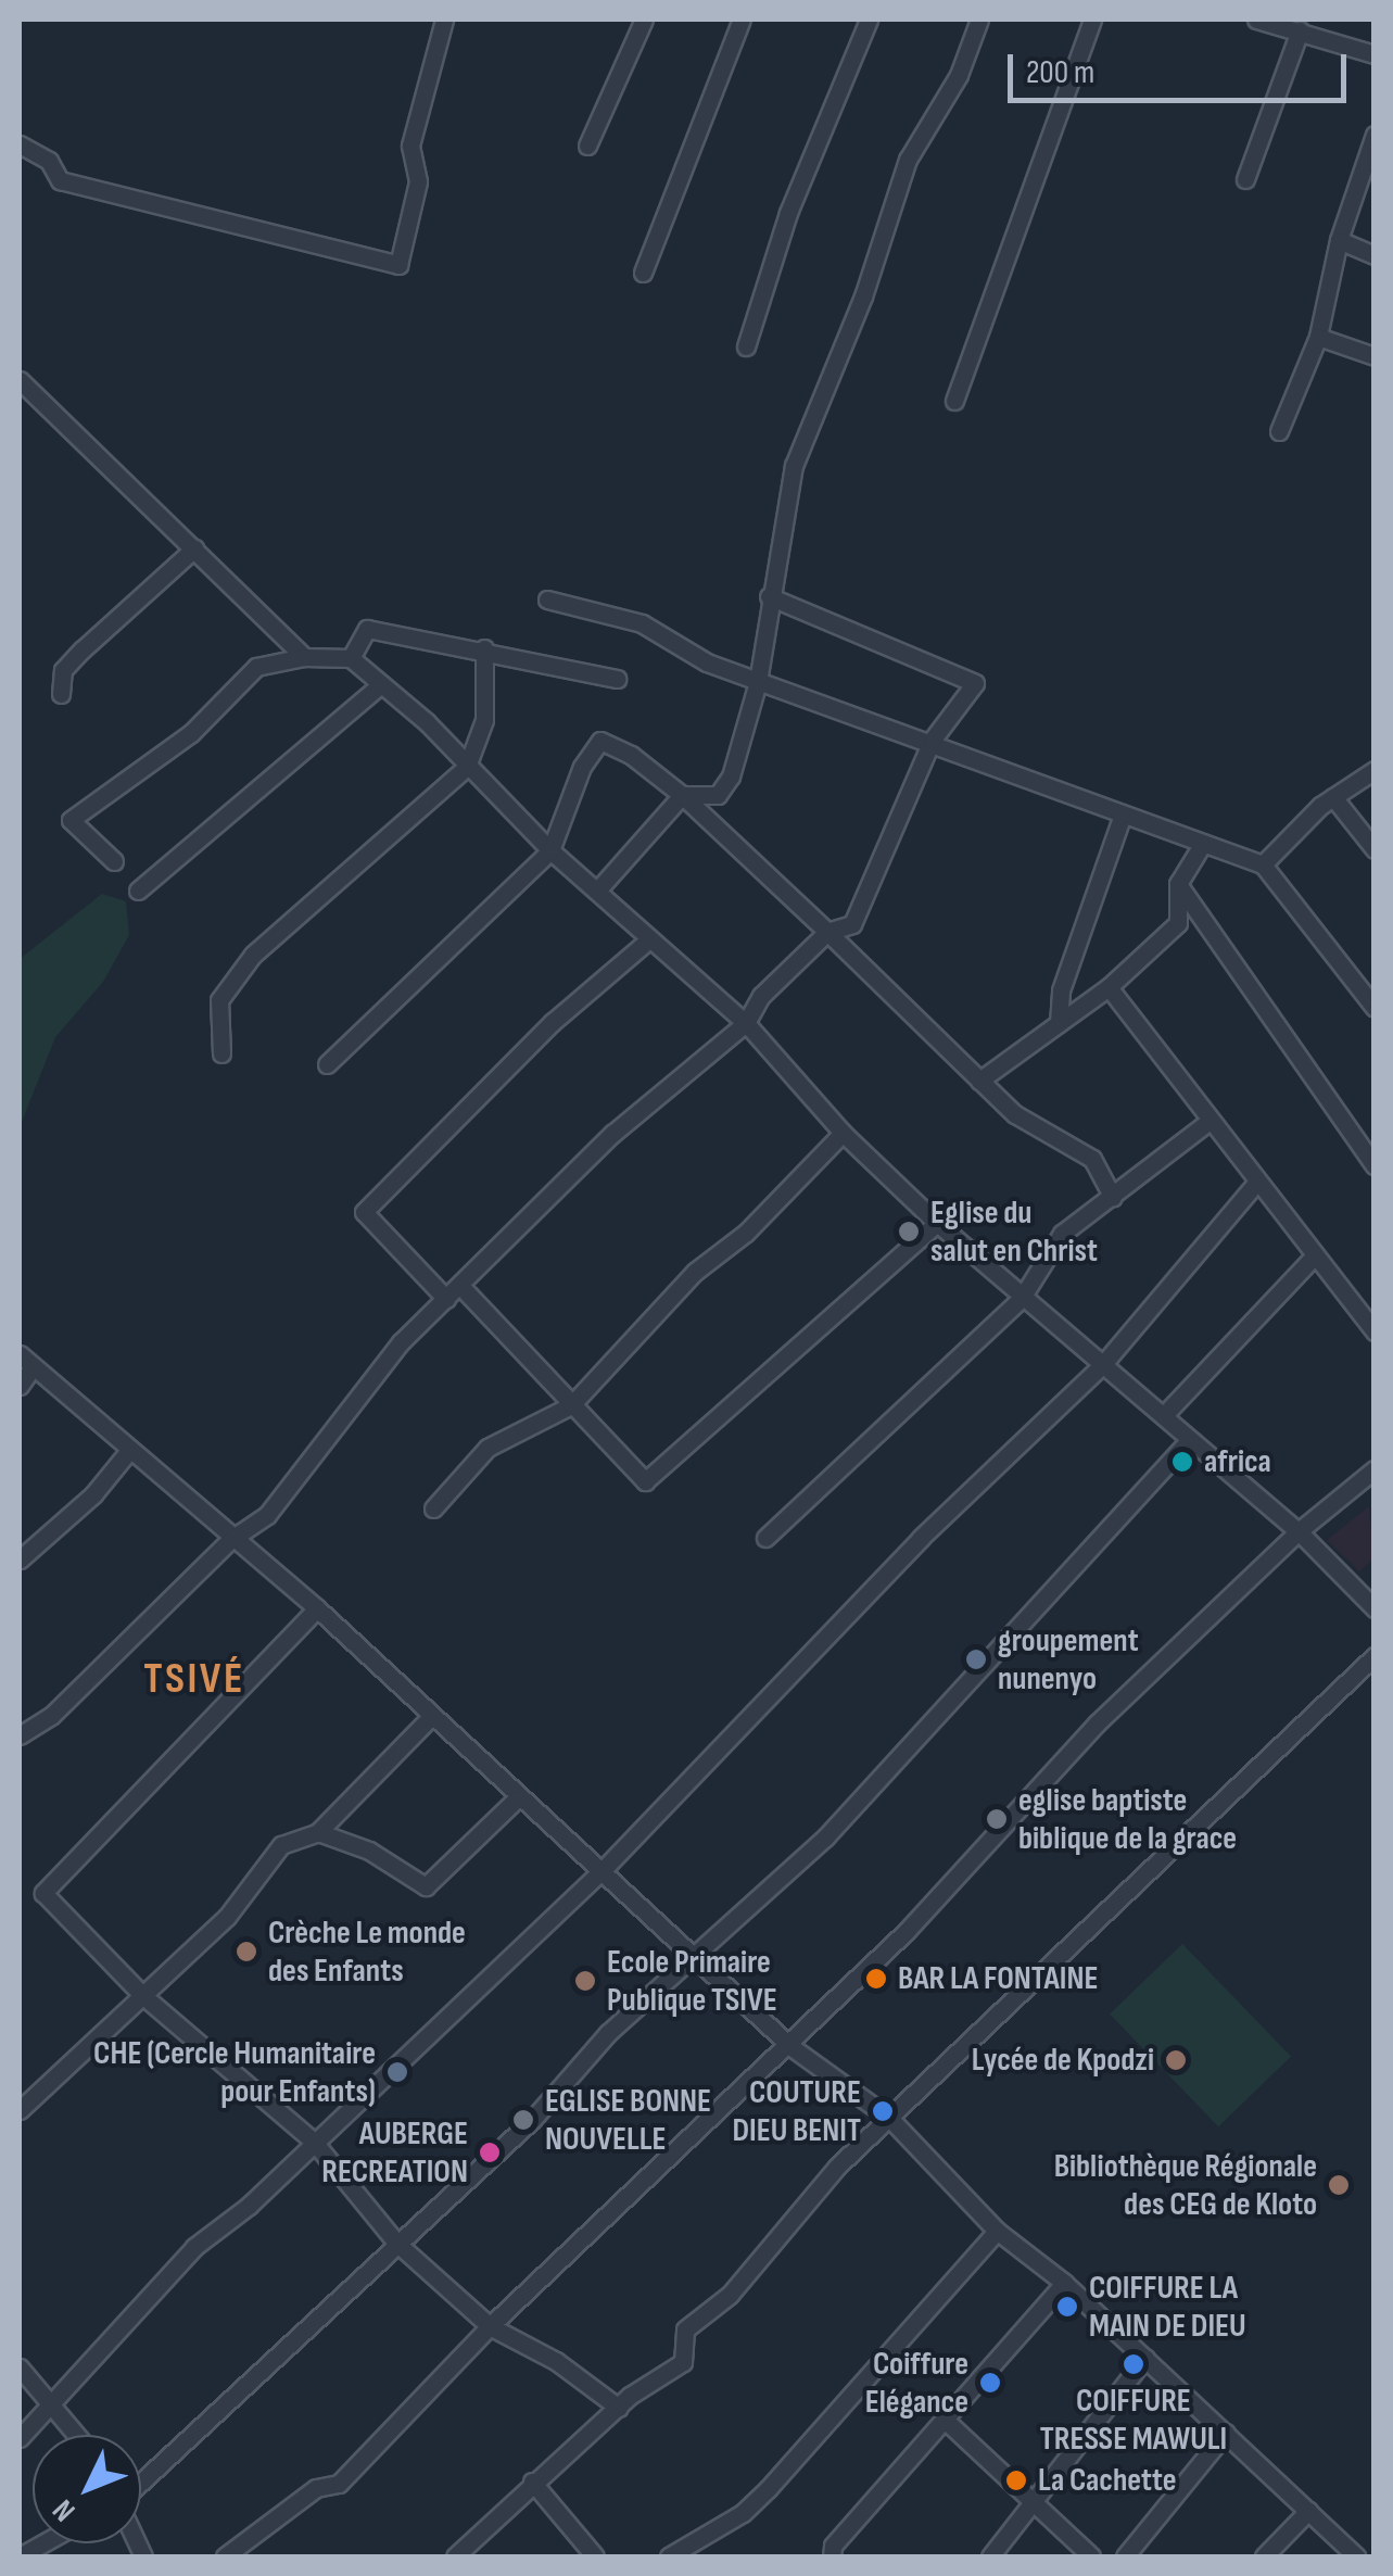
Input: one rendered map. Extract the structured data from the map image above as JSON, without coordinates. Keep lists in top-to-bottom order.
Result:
{
  "districts": ["TSIVÉ"],
  "places": [
    "Eglise du salut en Christ",
    "africa",
    "groupement nunenyo",
    "eglise baptiste biblique de la grace",
    "Crèche Le monde des Enfants",
    "BAR LA FONTAINE",
    "Ecole Primaire Publique TSIVE",
    "Lycée de Kpodzi",
    "CHE (Cercle Humanitaire pour Enfants)",
    "COUTURE DIEU BENIT",
    "EGLISE BONNE NOUVELLE",
    "AUBERGE RECREATION",
    "Bibliothèque Régionale des CEG de Kloto",
    "COIFFURE LA MAIN DE DIEU",
    "COIFFURE TRESSE MAWULI",
    "Coiffure Elégance",
    "La Cachette"
  ],
  "scale_bar": "200 m",
  "north": "bottom left"
}
